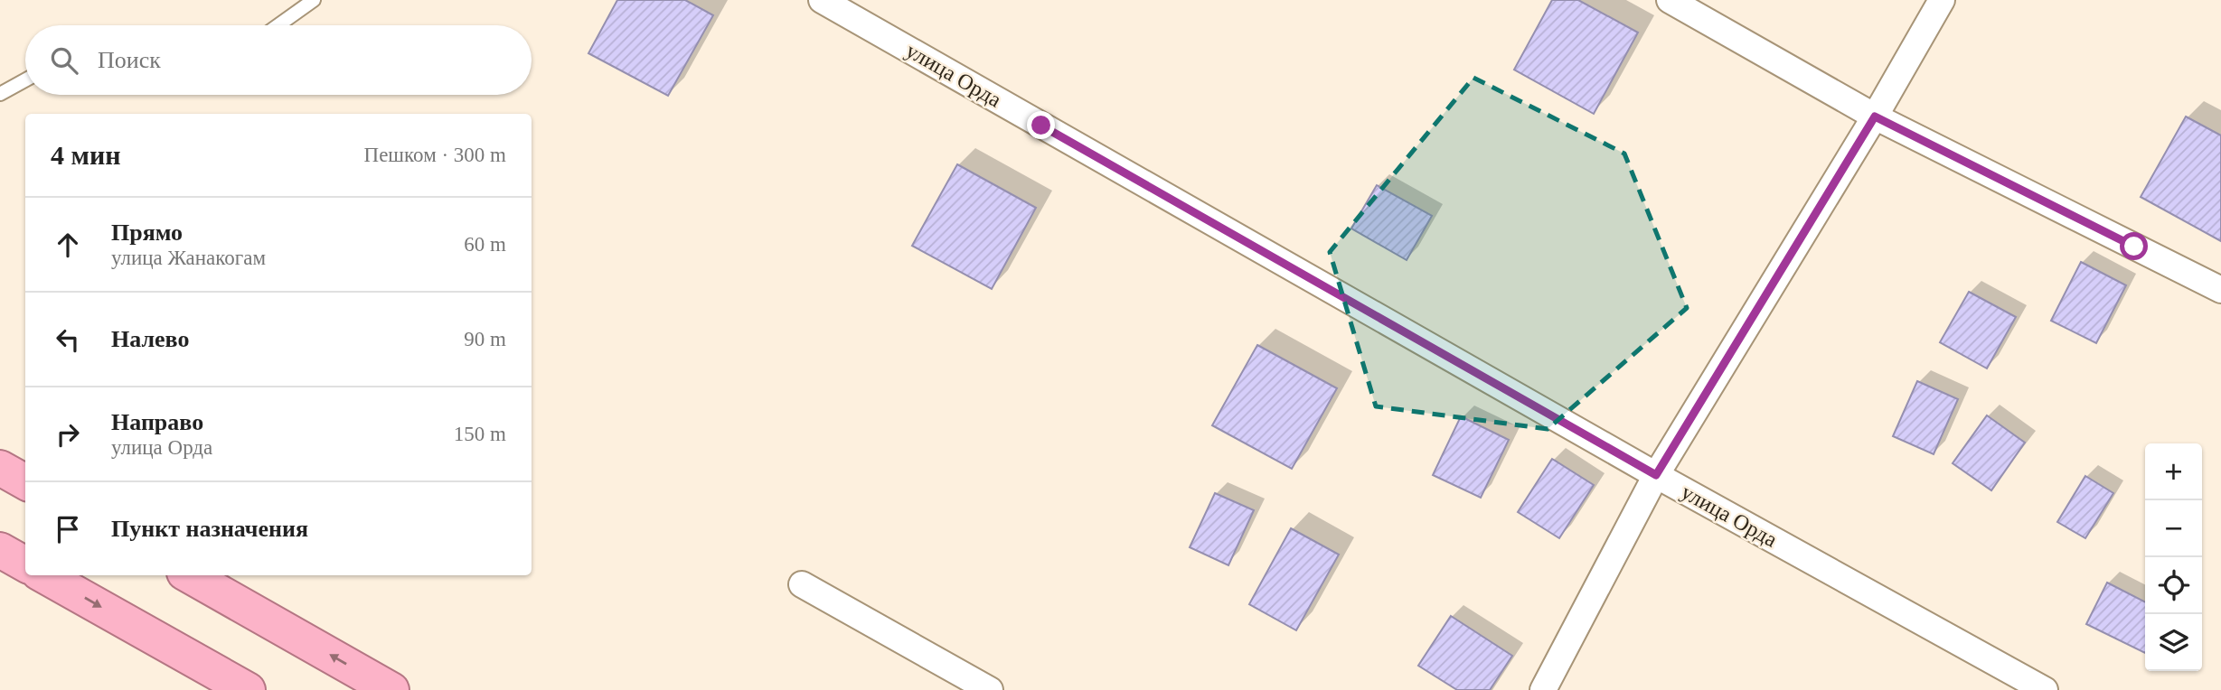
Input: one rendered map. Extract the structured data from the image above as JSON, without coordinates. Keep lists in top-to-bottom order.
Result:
{
  "streets": {
    "street": ["улица Орда"]
  },
  "page": {
    "search": "Поиск",
    "heading": ["4 мин", "Пешком · 300 m"],
    "list": [
      ["Прямо", "улица Жанакогам", "60 m"],
      ["Налево", "90 m"],
      ["Направо", "улица Орда", "150 m"],
      "Пункт назначения"
    ],
    "map_buttons": ["+", "−"]
  }
}
